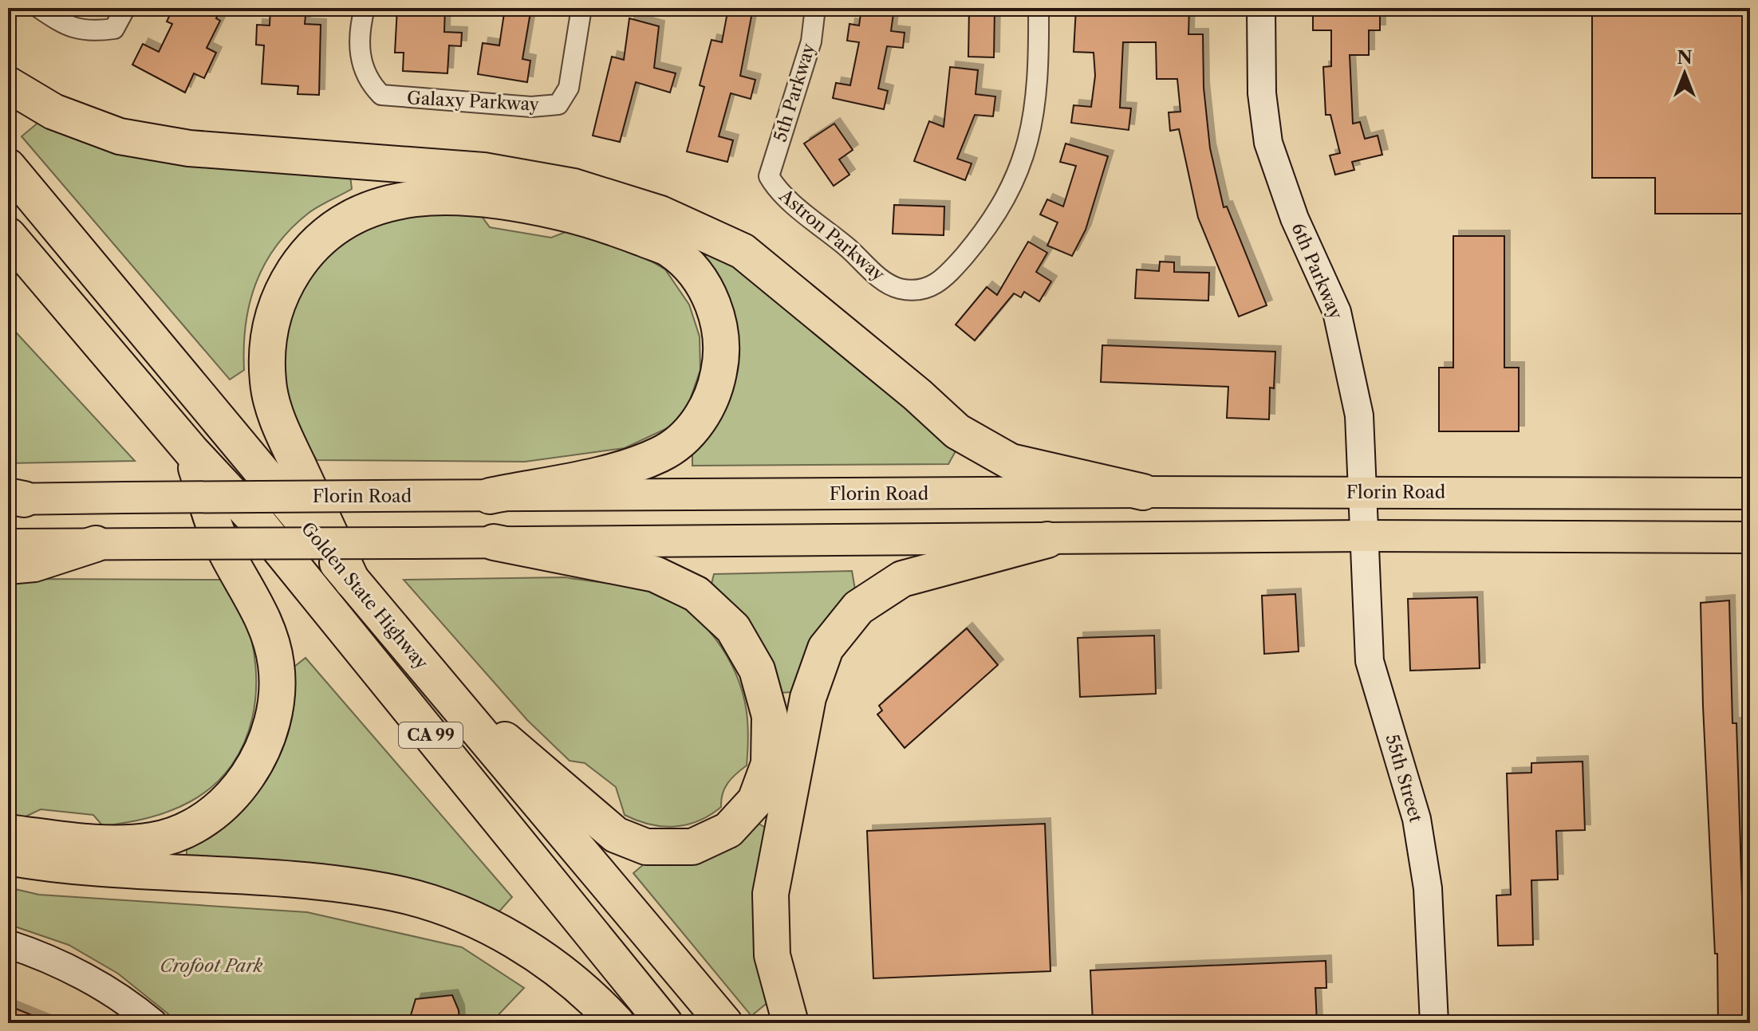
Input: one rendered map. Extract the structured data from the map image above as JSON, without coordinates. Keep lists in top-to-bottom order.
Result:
{
  "streets": {
    "highway": ["Golden State Highway", "CA 99"],
    "main road": ["Florin Road"],
    "street": [
      "5th Parkway",
      "Galaxy Parkway",
      "Astron Parkway",
      "6th Parkway",
      "55th Street"
    ]
  },
  "crossings": [
    ["5th Parkway", "Astron Parkway"],
    ["6th Parkway", "Florin Road"],
    ["6th Parkway", "55th Street"]
  ],
  "parks": ["Crofoot Park"],
  "north": "top"
}
